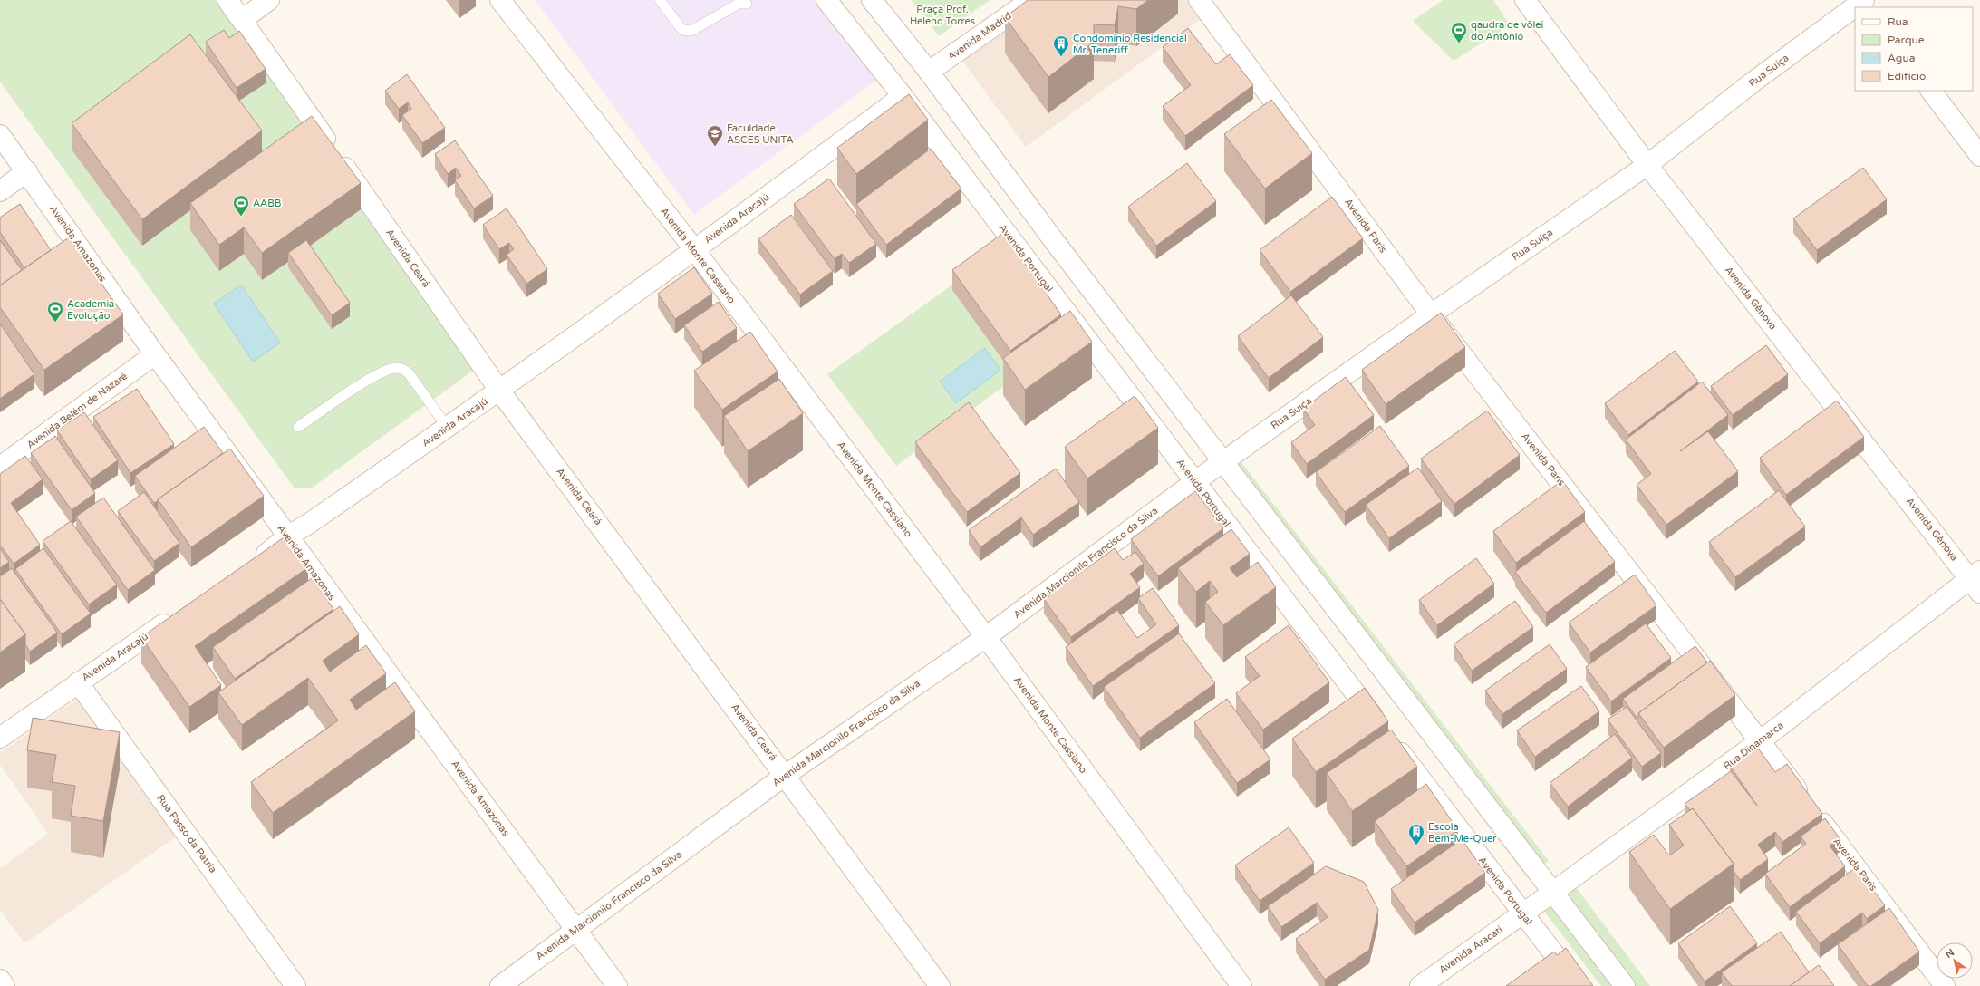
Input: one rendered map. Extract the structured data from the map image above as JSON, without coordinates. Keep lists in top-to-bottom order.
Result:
{
  "streets": {
    "street": [
      "Avenida Madrid",
      "Rua Suíça",
      "Avenida Aracajú",
      "Avenida Paris",
      "Avenida Amazonas",
      "Avenida Monte Cassiano",
      "Avenida Ceará",
      "Avenida Portugal",
      "Avenida Gênova",
      "Avenida Belém de Nazaré",
      "Avenida Marcionilo Francisco da Silva",
      "Rua Dinamarca",
      "Rua Passo da Pátria",
      "Avenida Aracati"
    ]
  },
  "crossings": [
    ["Rua Suíça", "Avenida Paris"],
    ["Rua Suíça", "Avenida Portugal"],
    ["Rua Suíça", "Avenida Gênova"],
    ["Rua Suíça", "Avenida Marcionilo Francisco da Silva"],
    ["Avenida Aracajú", "Avenida Amazonas"],
    ["Avenida Aracajú", "Avenida Monte Cassiano"],
    ["Avenida Aracajú", "Avenida Ceará"],
    ["Avenida Aracajú", "Avenida Portugal"],
    ["Avenida Aracajú", "Rua Passo da Pátria"],
    ["Avenida Paris", "Rua Dinamarca"],
    ["Avenida Amazonas", "Avenida Belém de Nazaré"],
    ["Avenida Amazonas", "Avenida Marcionilo Francisco da Silva"],
    ["Avenida Monte Cassiano", "Avenida Marcionilo Francisco da Silva"],
    ["Avenida Ceará", "Avenida Marcionilo Francisco da Silva"],
    ["Avenida Portugal", "Avenida Marcionilo Francisco da Silva"],
    ["Avenida Portugal", "Rua Dinamarca"],
    ["Avenida Portugal", "Avenida Aracati"],
    ["Avenida Gênova", "Rua Dinamarca"],
    ["Rua Dinamarca", "Avenida Aracati"]
  ],
  "parks": ["Praça Prof. Heleno Torres"],
  "places": {
    "sports": ["qaudra de vôlei do Antônio", "AABB", "Academia Evolução"],
    "building": ["Condomínio Residencial Mr. Teneriff", "Escola Bem-Me-Quer"],
    "school or university": ["Faculdade ASCES UNITA"]
  },
  "legend": [
    "Rua",
    "Parque",
    "Água",
    "Edifício"
  ],
  "north": "top left"
}
